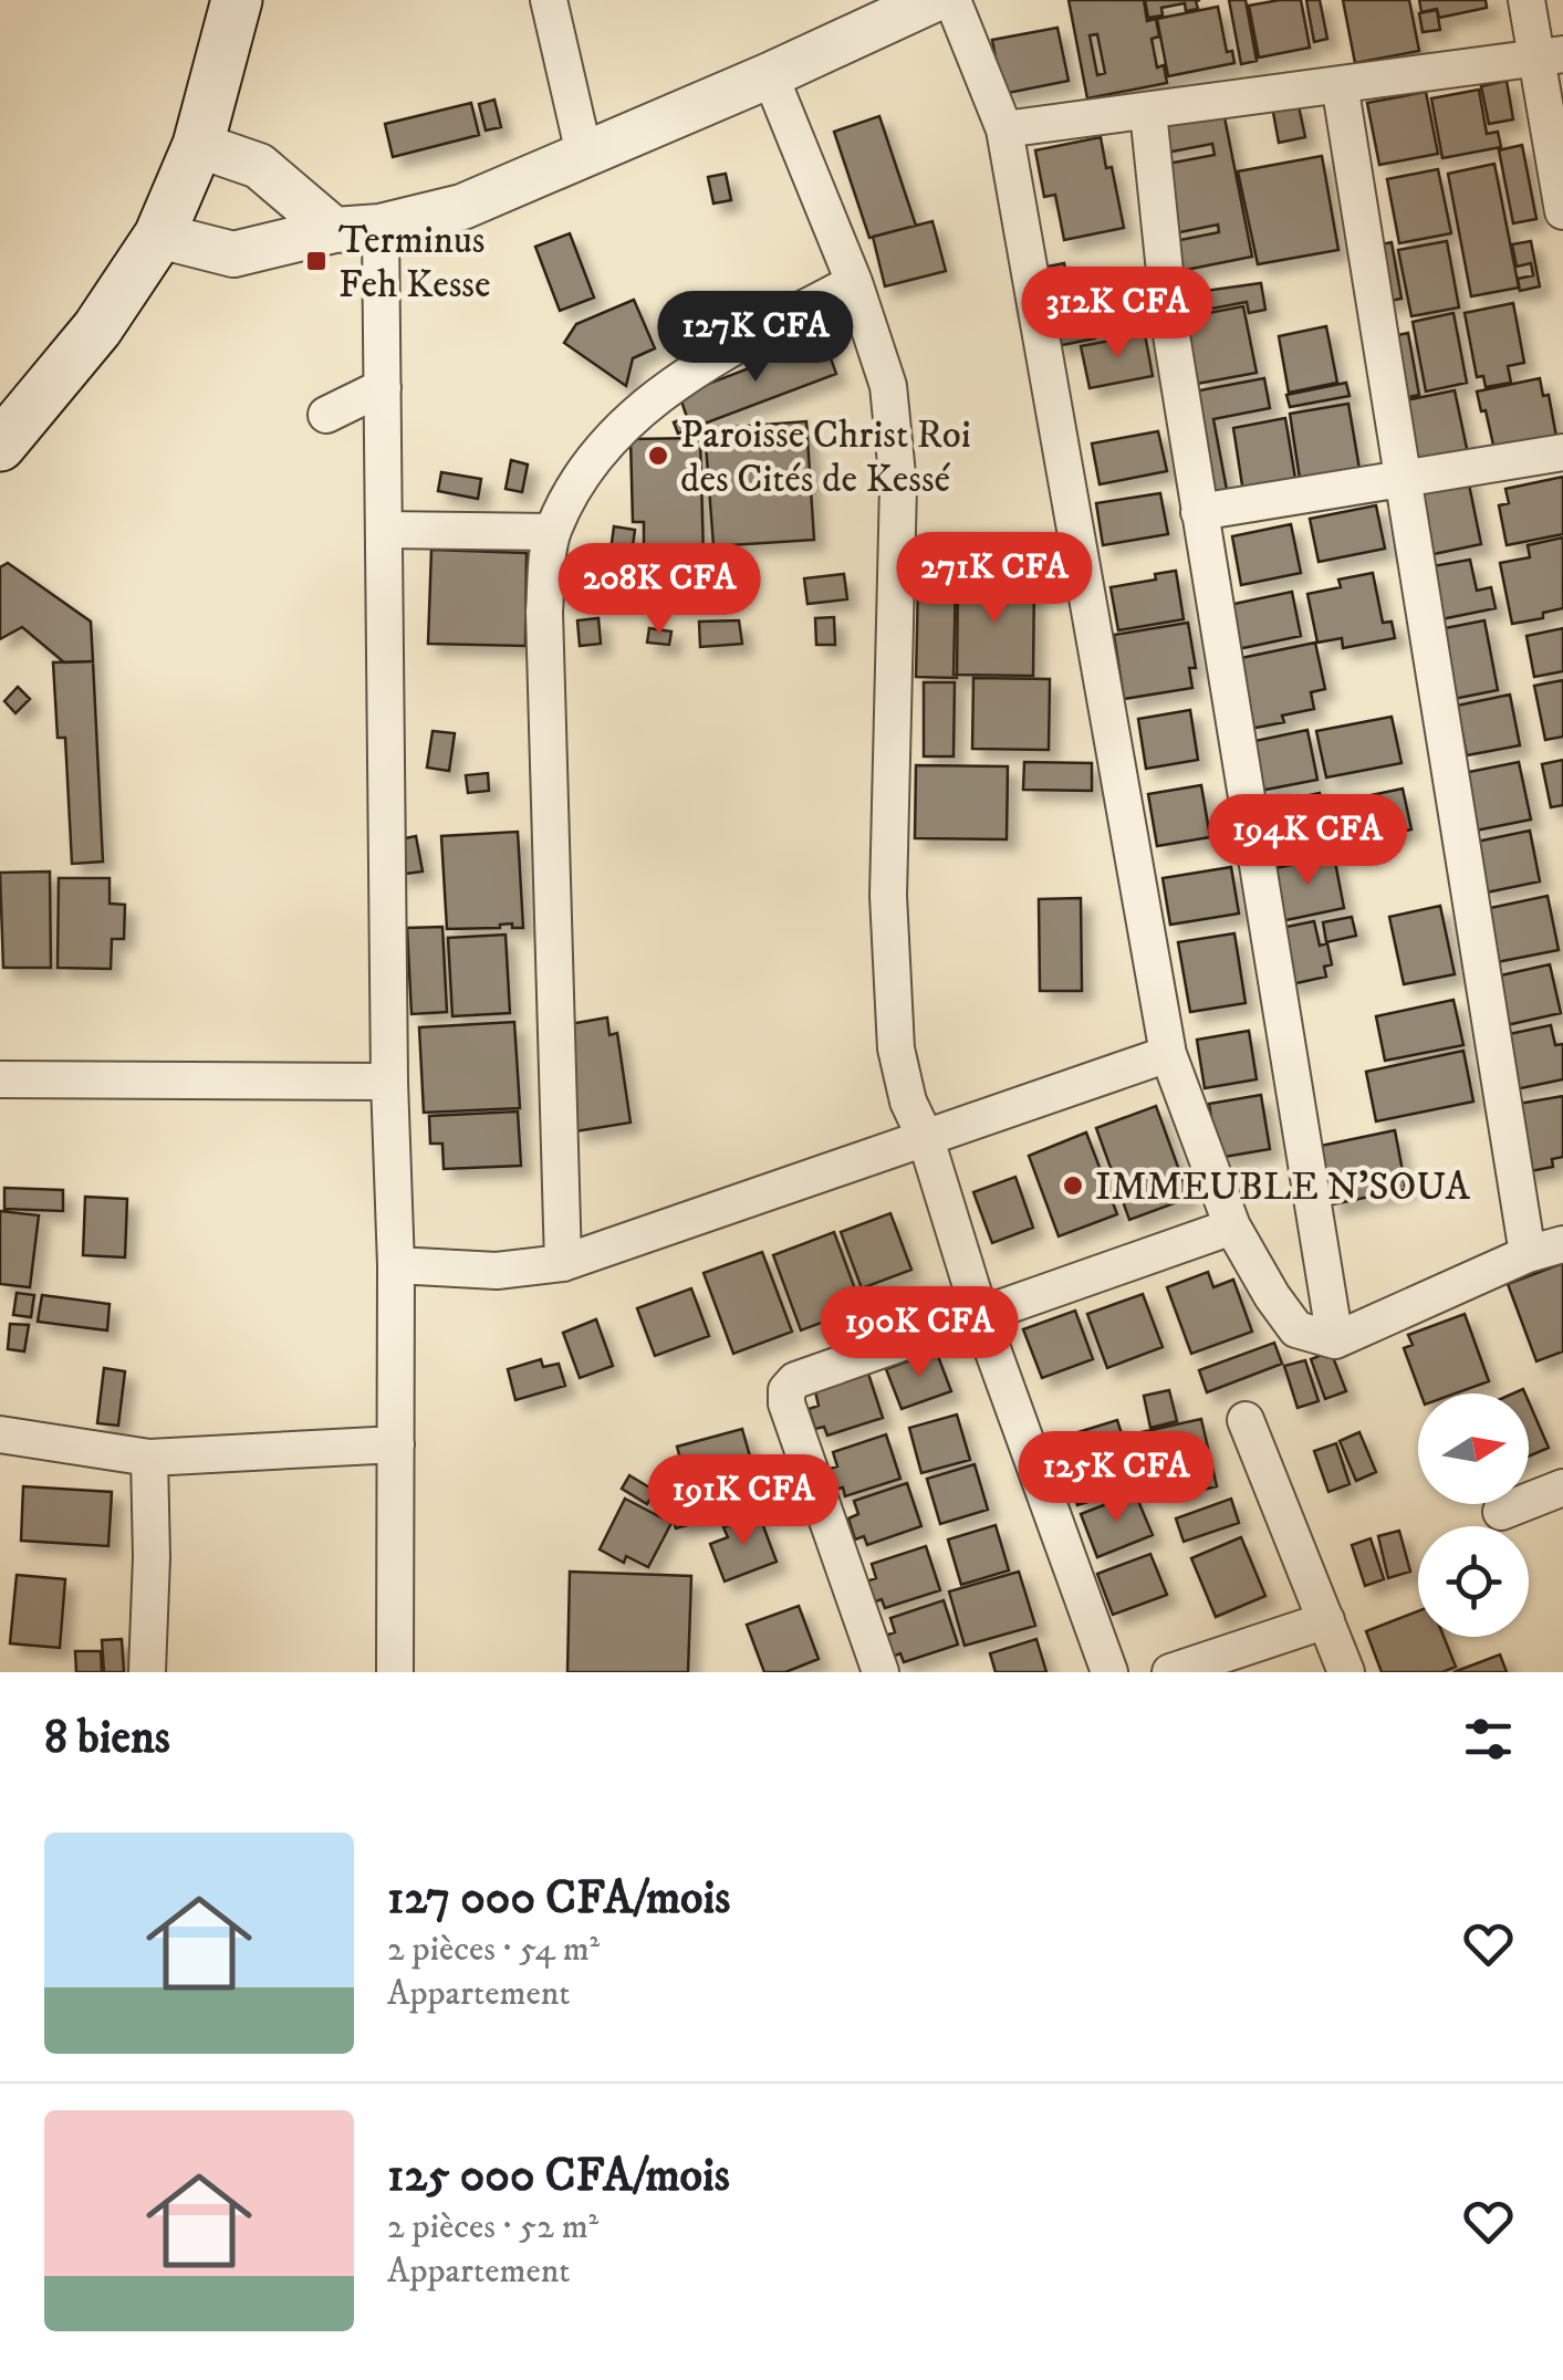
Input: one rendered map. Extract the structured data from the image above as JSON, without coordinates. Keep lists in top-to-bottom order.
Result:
{
  "places": {
    "transit": ["Terminus Feh Kesse"],
    "other": ["Paroisse Christ Roi des Cités de Kessé", "IMMEUBLE N'SOUA"]
  },
  "north": "right",
  "page": {
    "price": [
      "312K CFA",
      "127K CFA",
      "271K CFA",
      "208K CFA",
      "194K CFA",
      "190K CFA",
      "125K CFA",
      "191K CFA"
    ],
    "heading": "8 biens",
    "list": [
      {
        "name": "127 000 CFA/mois",
        "note": "2 pièces · 54 m² · Appartement"
      },
      {
        "name": "125 000 CFA/mois",
        "note": "2 pièces · 52 m² · Appartement"
      }
    ]
  }
}
